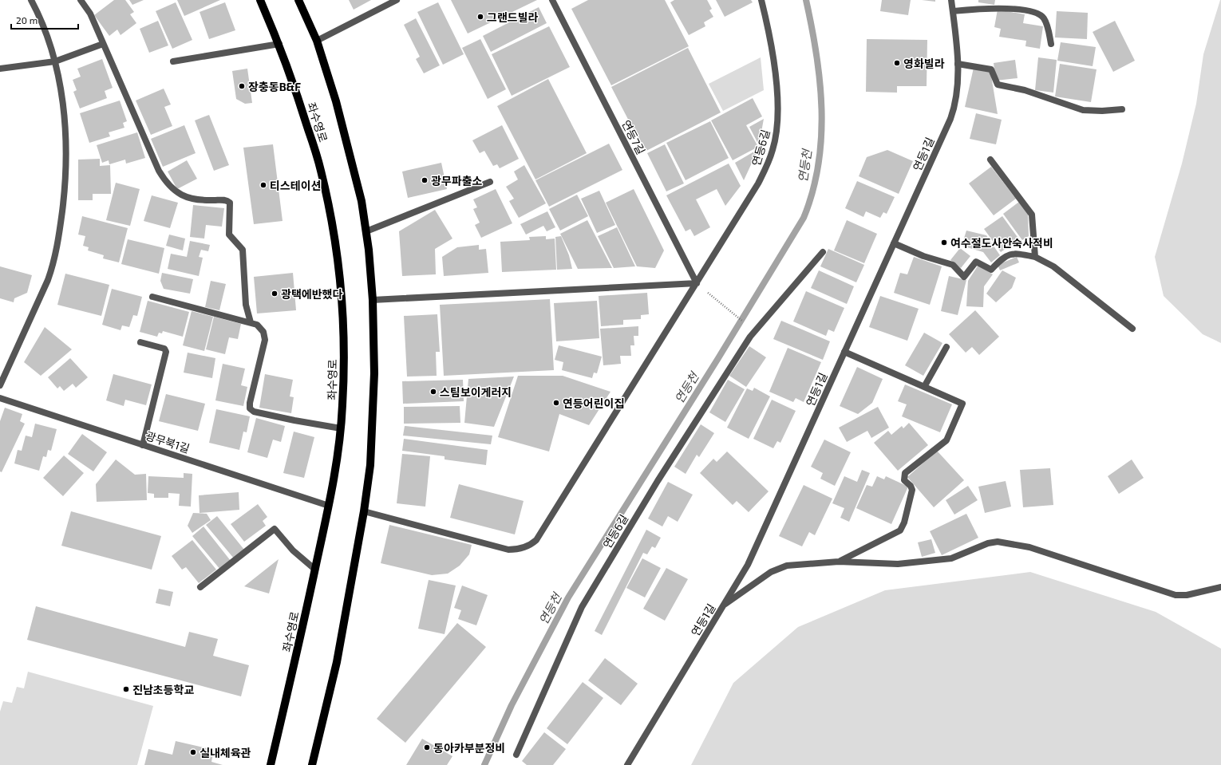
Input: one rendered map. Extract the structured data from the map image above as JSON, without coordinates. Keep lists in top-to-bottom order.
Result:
{
  "streets": {
    "main road": ["좌수영로"],
    "street": [
      "연등7길",
      "연등6길",
      "연등1길",
      "광무북1길"
    ]
  },
  "crossings": [
    ["좌수영로", "연등6길"],
    ["좌수영로", "광무북1길"],
    ["연등7길", "연등6길"]
  ],
  "water": ["연등천"],
  "places": [
    "그랜드빌라",
    "영화빌라",
    "장충동B&F",
    "광무파출소",
    "티스테이션",
    "여수절도사안숙사적비",
    "광택에반했다",
    "스팀보이게러지",
    "연등어린이집",
    "진남초등학교",
    "동아카부분정비",
    "실내체육관"
  ],
  "scale_bar": "20 m"
}
